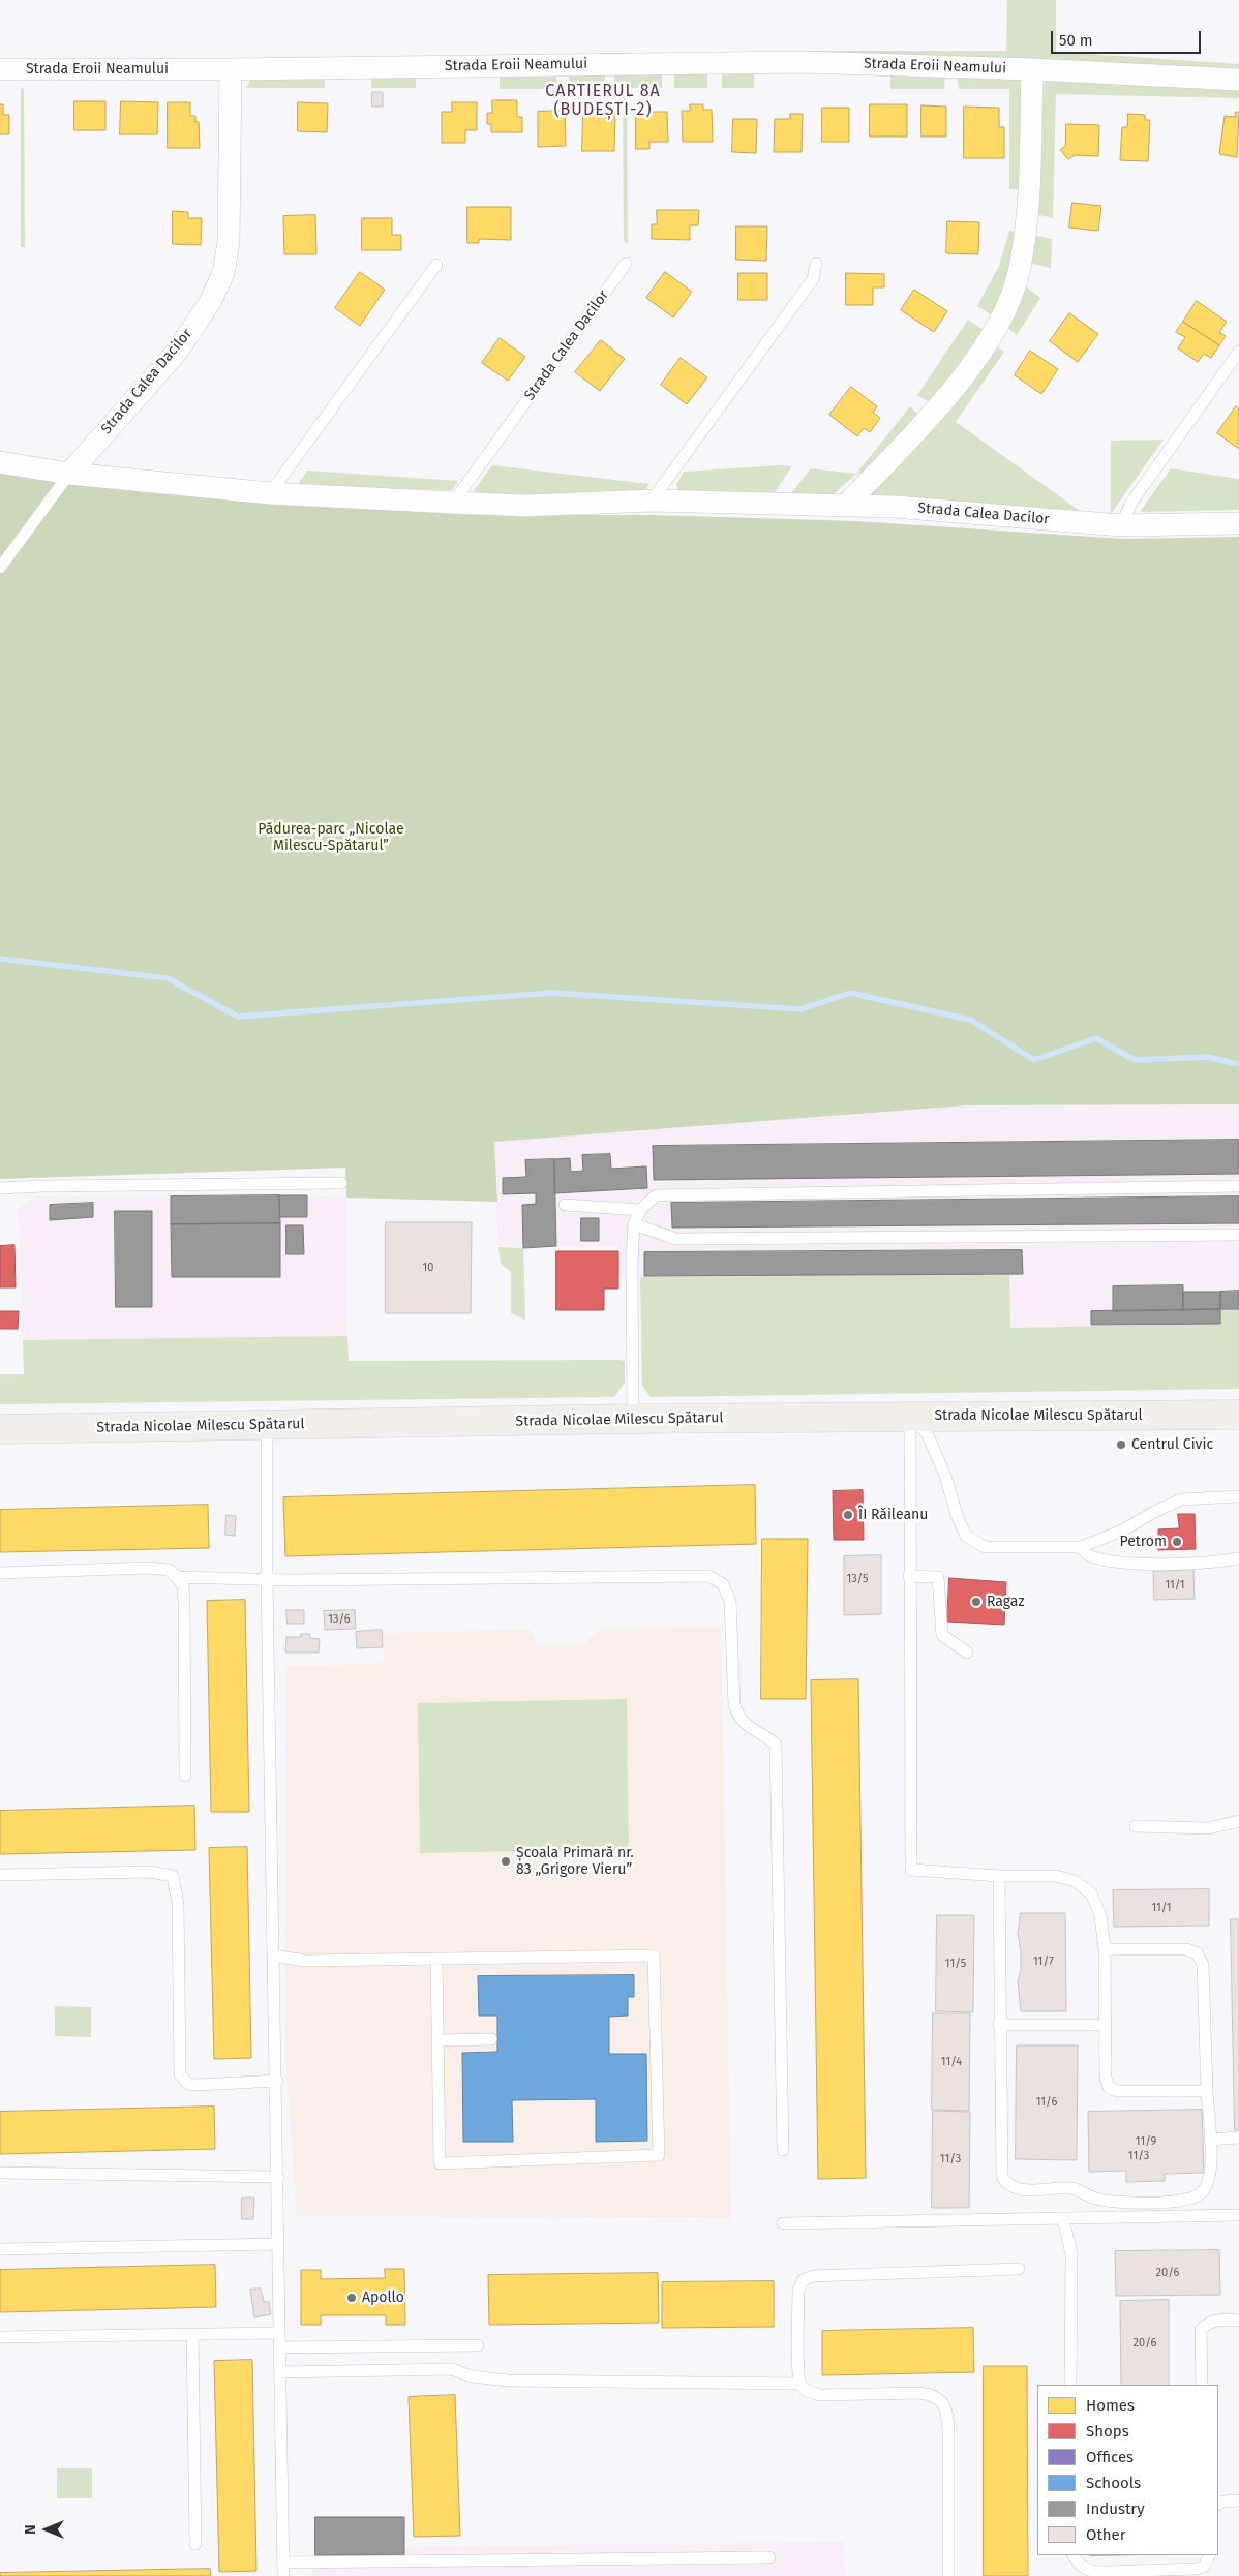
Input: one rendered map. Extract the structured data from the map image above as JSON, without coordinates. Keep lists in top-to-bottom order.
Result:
{
  "streets": {
    "main road": ["Strada Nicolae Milescu Spătarul"],
    "street": ["Strada Eroii Neamului", "Strada Calea Dacilor"]
  },
  "crossings": [
    ["Strada Eroii Neamului", "Strada Calea Dacilor"]
  ],
  "districts": ["CARTIERUL 8A (BUDEȘTI-2)"],
  "parks": ["Pădurea-parc „Nicolae Milescu-Spătarul”"],
  "places": [
    "Centrul Civic",
    "ÎI Răileanu",
    "Petrom",
    "Ragaz",
    "Școala Primară nr. 83 „Grigore Vieru”",
    "Apollo"
  ],
  "house_numbers": [
    "10",
    "13/5",
    "11/1",
    "13/6",
    "11/1",
    "11/7",
    "11/5",
    "11/4",
    "11/6",
    "11/9",
    "11/3",
    "11/3",
    "20/6",
    "20/6"
  ],
  "legend": [
    "Homes",
    "Shops",
    "Offices",
    "Schools",
    "Industry",
    "Other"
  ],
  "scale_bar": "50 m",
  "north": "left"
}
